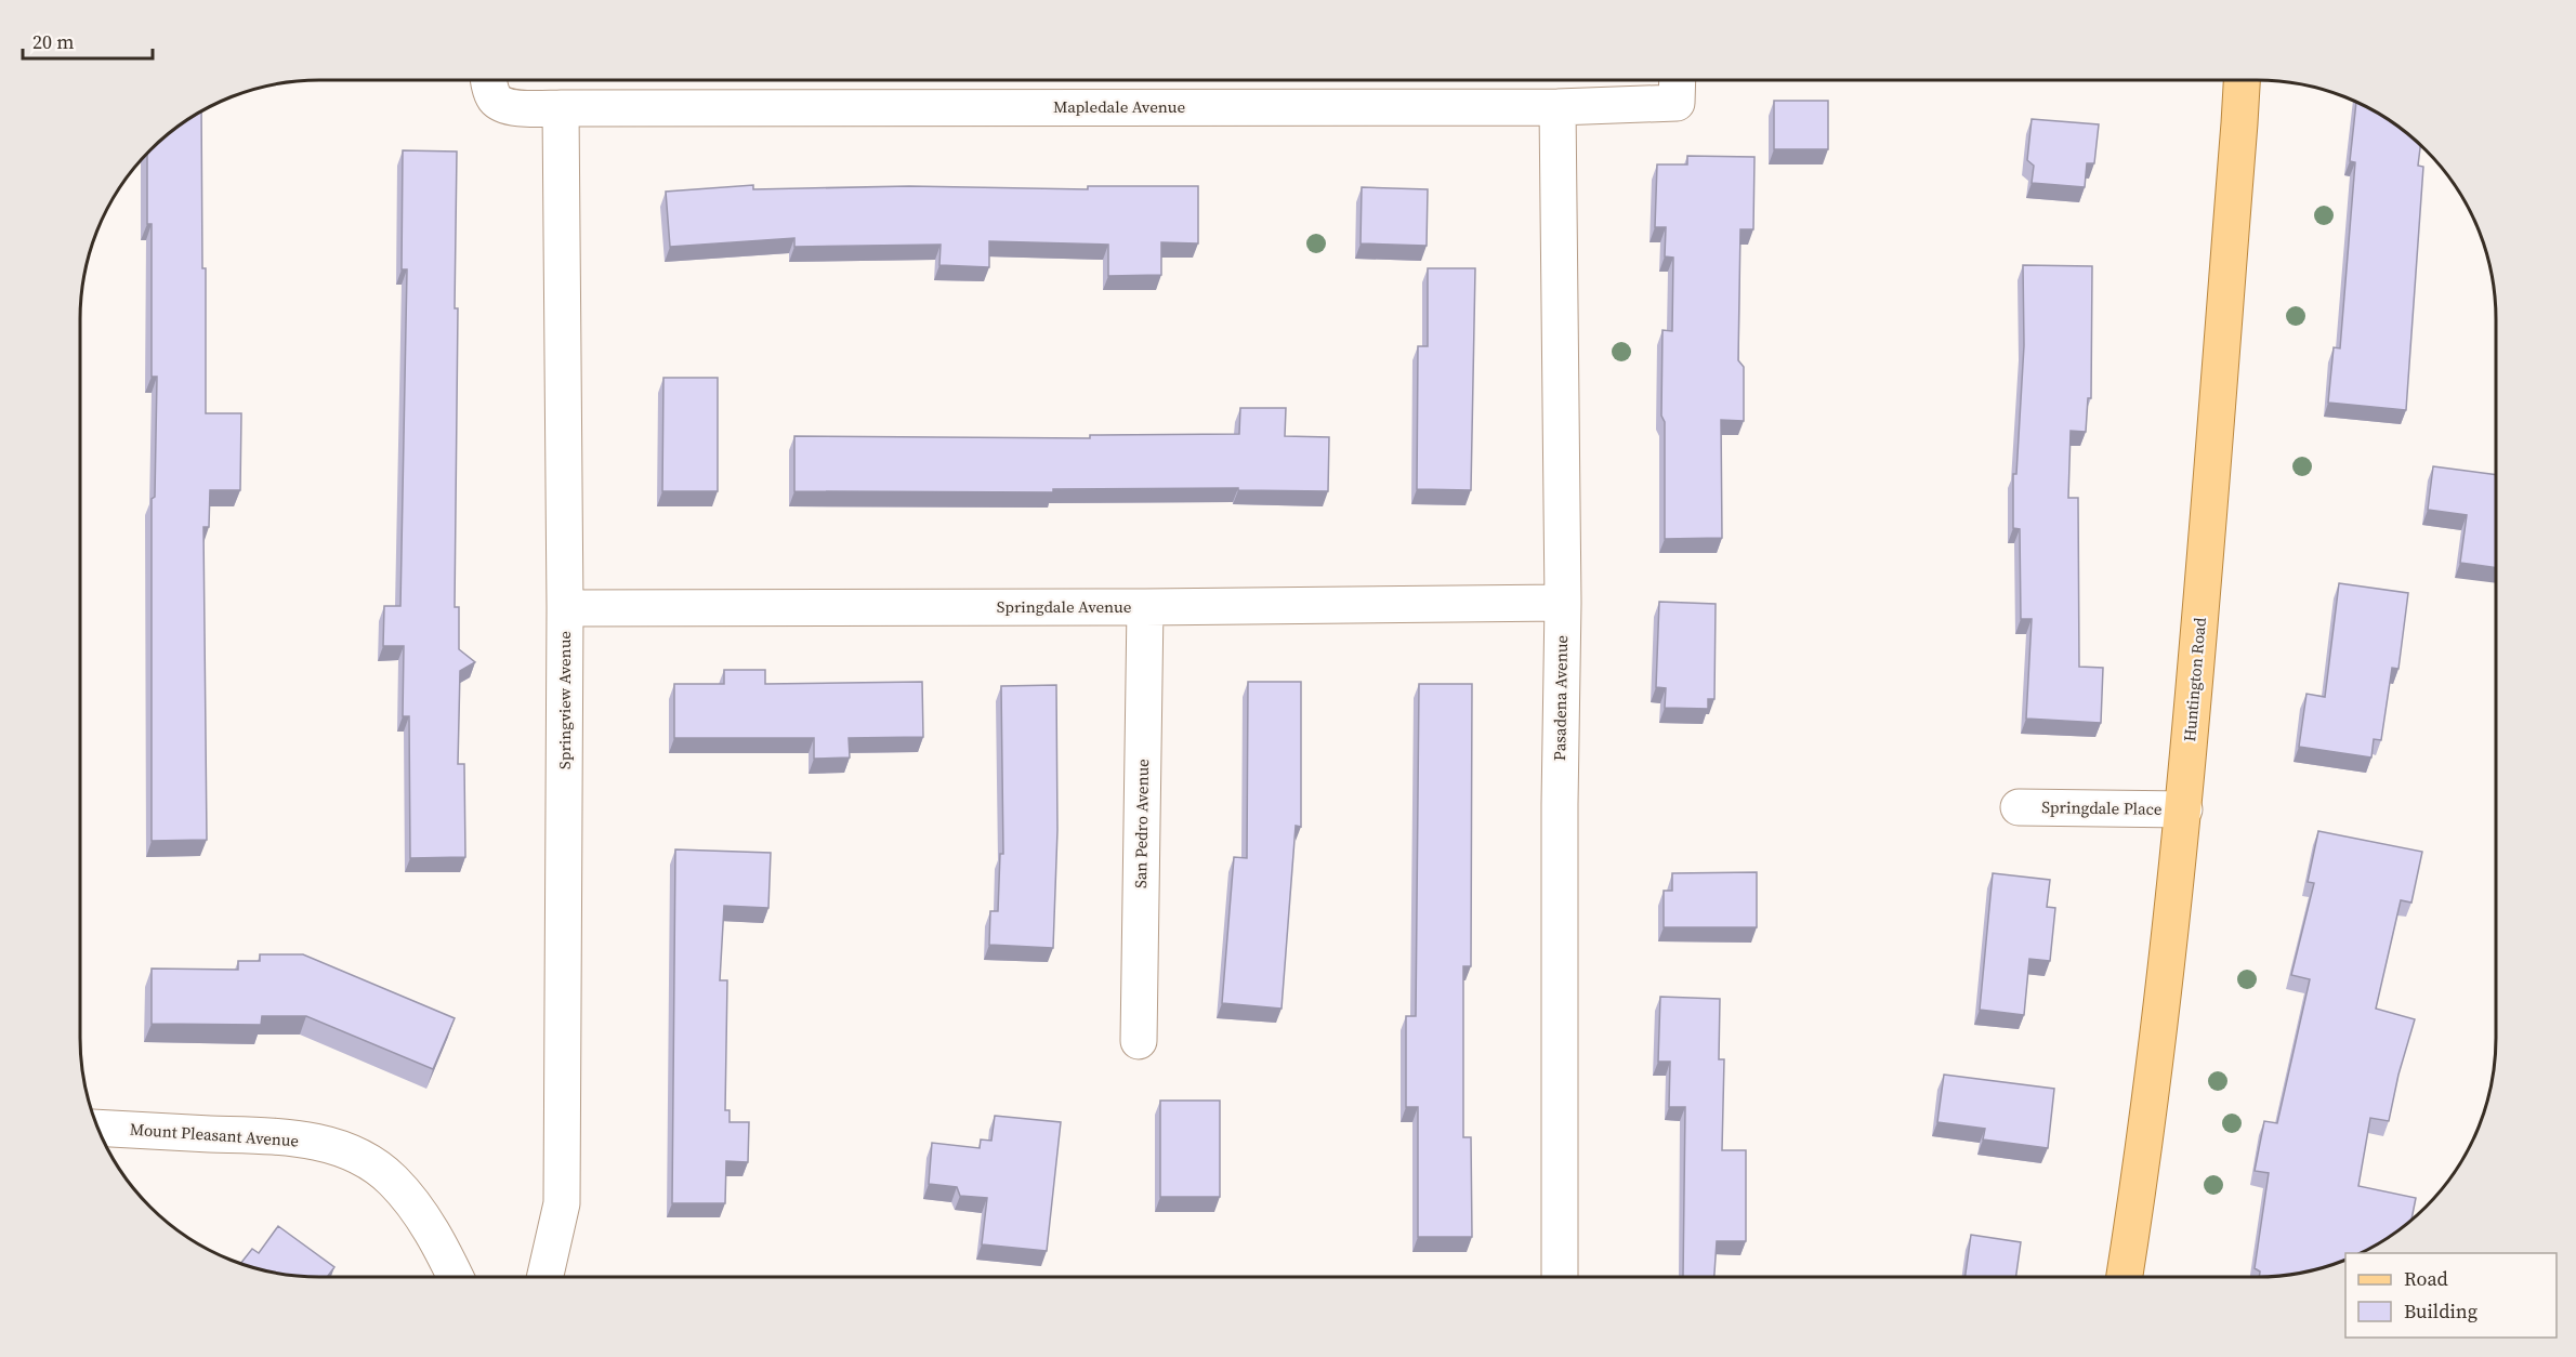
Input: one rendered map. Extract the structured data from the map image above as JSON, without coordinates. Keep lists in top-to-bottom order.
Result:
{
  "streets": {
    "main road": ["Huntington Road"],
    "street": [
      "Mapledale Avenue",
      "Springdale Avenue",
      "Pasadena Avenue",
      "Springview Avenue",
      "Springdale Place",
      "San Pedro Avenue",
      "Mount Pleasant Avenue"
    ]
  },
  "crossings": [
    ["Mapledale Avenue", "Pasadena Avenue"],
    ["Mapledale Avenue", "Springview Avenue"],
    ["Springdale Avenue", "Pasadena Avenue"],
    ["Springdale Avenue", "Springview Avenue"],
    ["Springdale Avenue", "San Pedro Avenue"],
    ["Huntington Road", "Springdale Place"]
  ],
  "legend": ["Road", "Building"],
  "scale_bar": "20 m"
}
